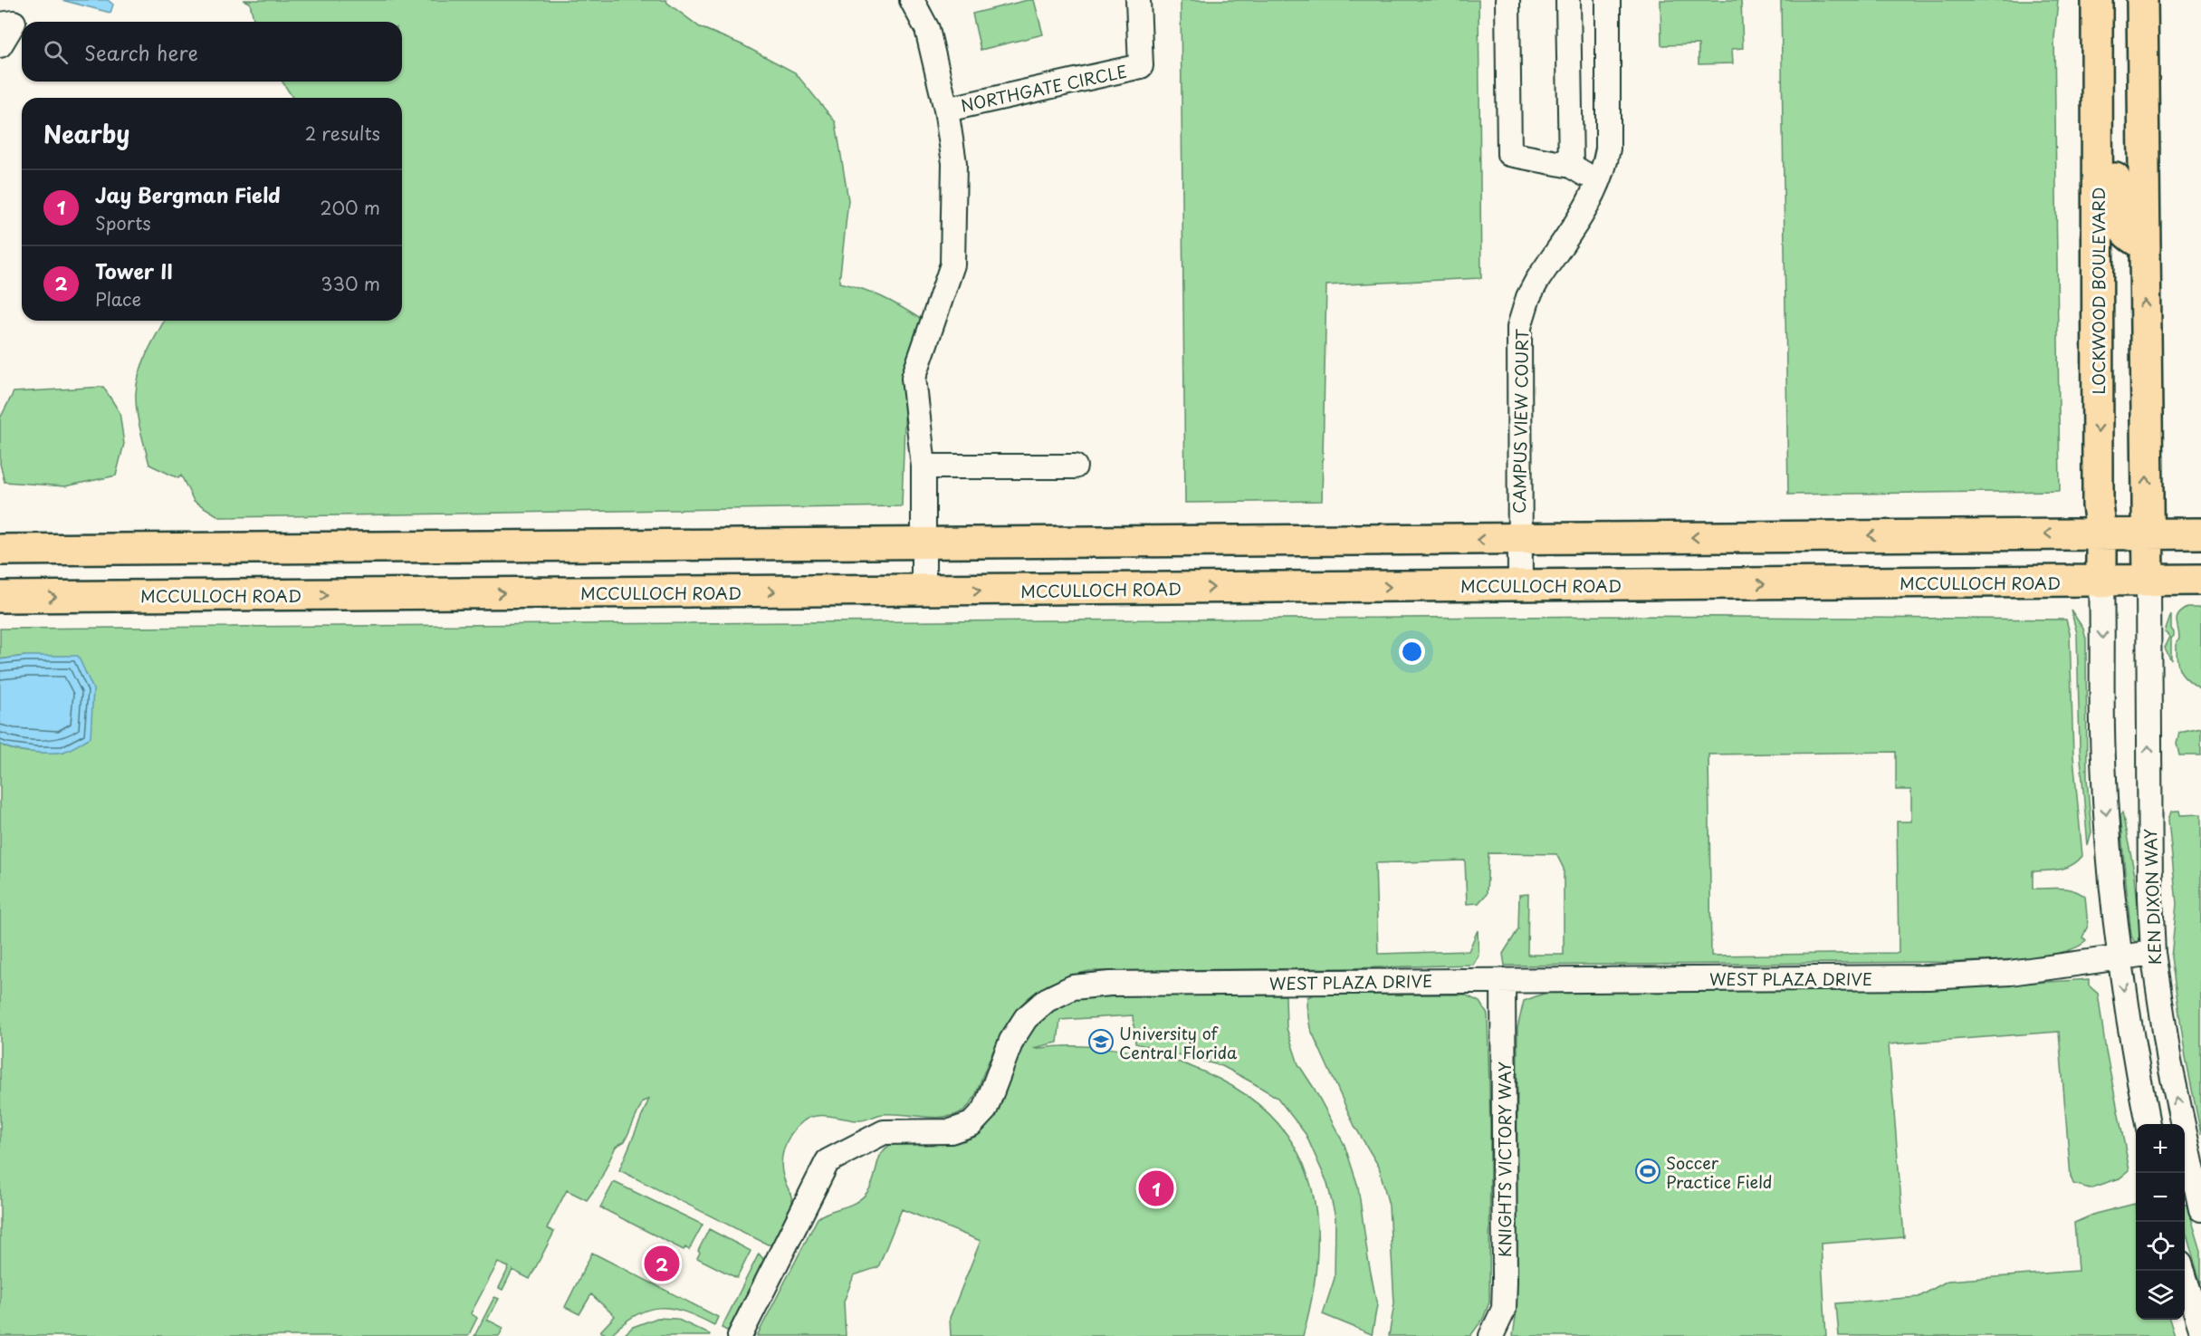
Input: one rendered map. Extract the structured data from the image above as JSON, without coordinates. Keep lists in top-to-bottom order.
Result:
{
  "streets": {
    "main road": ["LOCKWOOD BOULEVARD", "MCCULLOCH ROAD"],
    "street": [
      "NORTHGATE CIRCLE",
      "CAMPUS VIEW COURT",
      "KEN DIXON WAY",
      "WEST PLAZA DRIVE",
      "KNIGHTS VICTORY WAY"
    ]
  },
  "crossings": [
    ["NORTHGATE CIRCLE", "MCCULLOCH ROAD"],
    ["LOCKWOOD BOULEVARD", "MCCULLOCH ROAD"],
    ["LOCKWOOD BOULEVARD", "KEN DIXON WAY"],
    ["CAMPUS VIEW COURT", "MCCULLOCH ROAD"],
    ["MCCULLOCH ROAD", "KEN DIXON WAY"],
    ["KEN DIXON WAY", "WEST PLAZA DRIVE"],
    ["WEST PLAZA DRIVE", "KNIGHTS VICTORY WAY"]
  ],
  "places": {
    "school or university": ["University of Central Florida"],
    "sports": ["Soccer Practice Field"]
  },
  "page": {
    "search": "Search here",
    "heading": ["Nearby", "2 results"],
    "list": [
      {
        "mark": "1",
        "name": "Jay Bergman Field",
        "note": "Sports",
        "value": "200 m"
      },
      {
        "mark": "2",
        "name": "Tower II",
        "note": "Place",
        "value": "330 m"
      }
    ],
    "map_buttons": ["+", "−"],
    "pins": ["1", "2"]
  }
}
